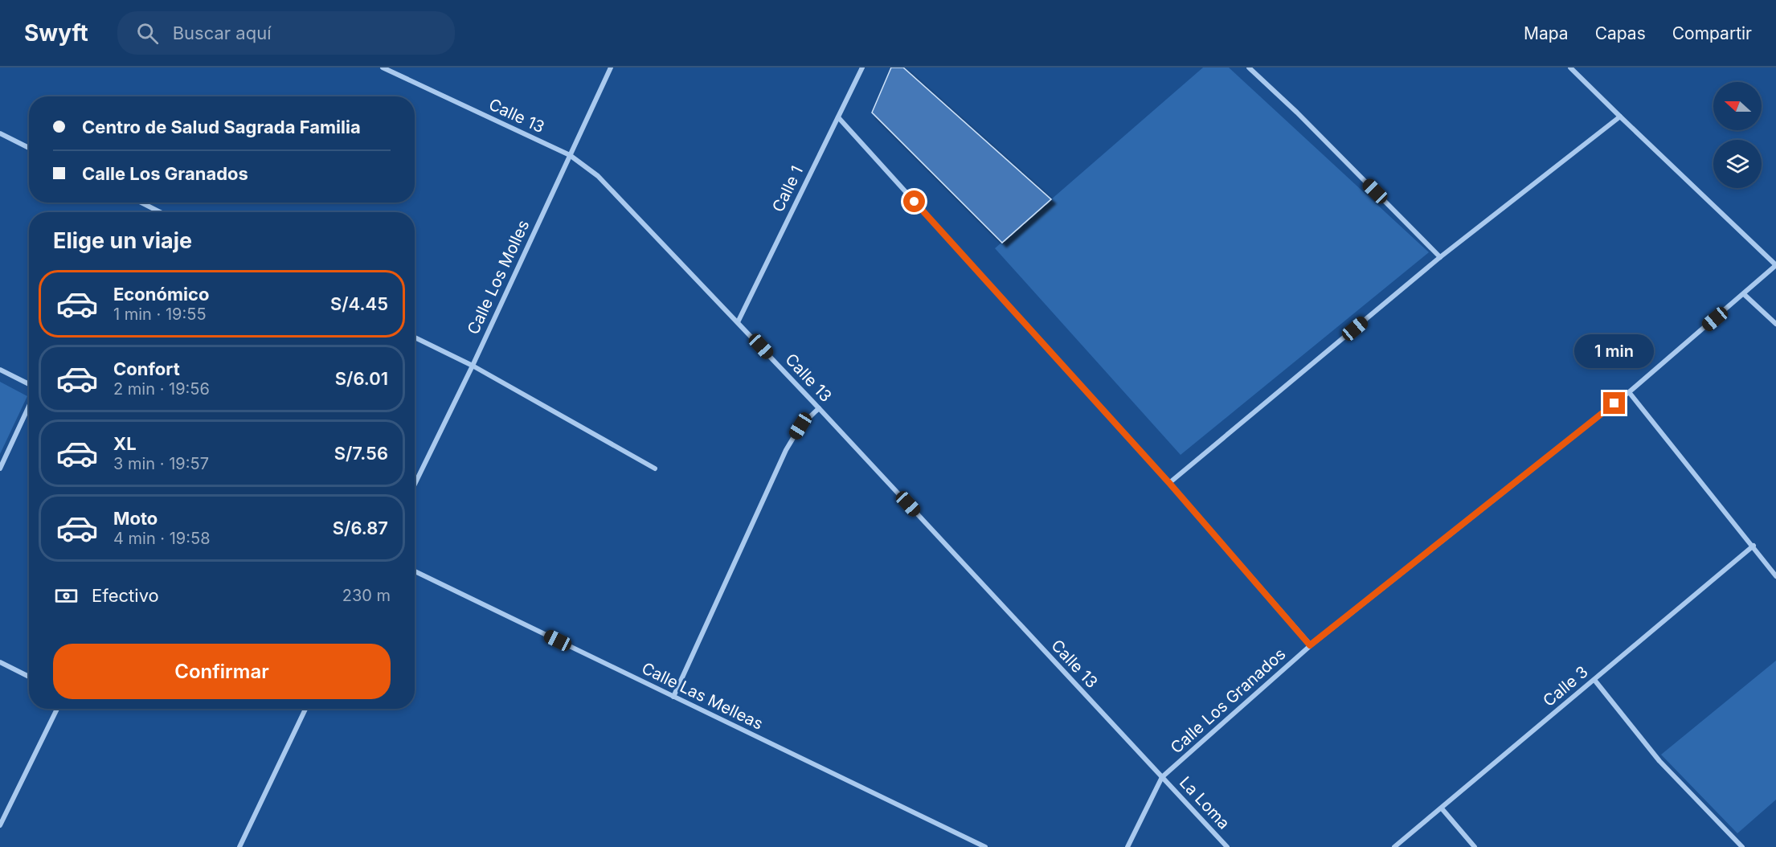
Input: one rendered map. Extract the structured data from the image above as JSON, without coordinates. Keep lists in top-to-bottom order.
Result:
{
  "streets": {
    "street": [
      "Calle 13",
      "Calle 1",
      "Calle Los Molles",
      "Calle 3",
      "Calle Las Melleas",
      "Calle Los Granados",
      "La Loma"
    ]
  },
  "crossings": [
    ["Calle 13", "Calle 1"],
    ["Calle 13", "Calle Los Molles"],
    ["Calle 13", "Calle Los Granados"],
    ["Calle 13", "La Loma"],
    ["Calle Los Granados", "La Loma"]
  ],
  "north": "left",
  "page": {
    "header": "Swyft",
    "search": "Buscar aquí",
    "nav": ["Mapa", "Capas", "Compartir"],
    "banner": ["Centro de Salud Sagrada Familia", "Calle Los Granados"],
    "heading": "Elige un viaje",
    "list": [
      {
        "name": "Económico",
        "note": "1 min · 19:55",
        "value": "S/4.45"
      },
      {
        "name": "Confort",
        "note": "2 min · 19:56",
        "value": "S/6.01"
      },
      {
        "name": "XL",
        "note": "3 min · 19:57",
        "value": "S/7.56"
      },
      {
        "name": "Moto",
        "note": "4 min · 19:58",
        "value": "S/6.87"
      }
    ],
    "bubble": "1 min",
    "pay": ["Efectivo", "230 m"],
    "buttons": "Confirmar"
  }
}
